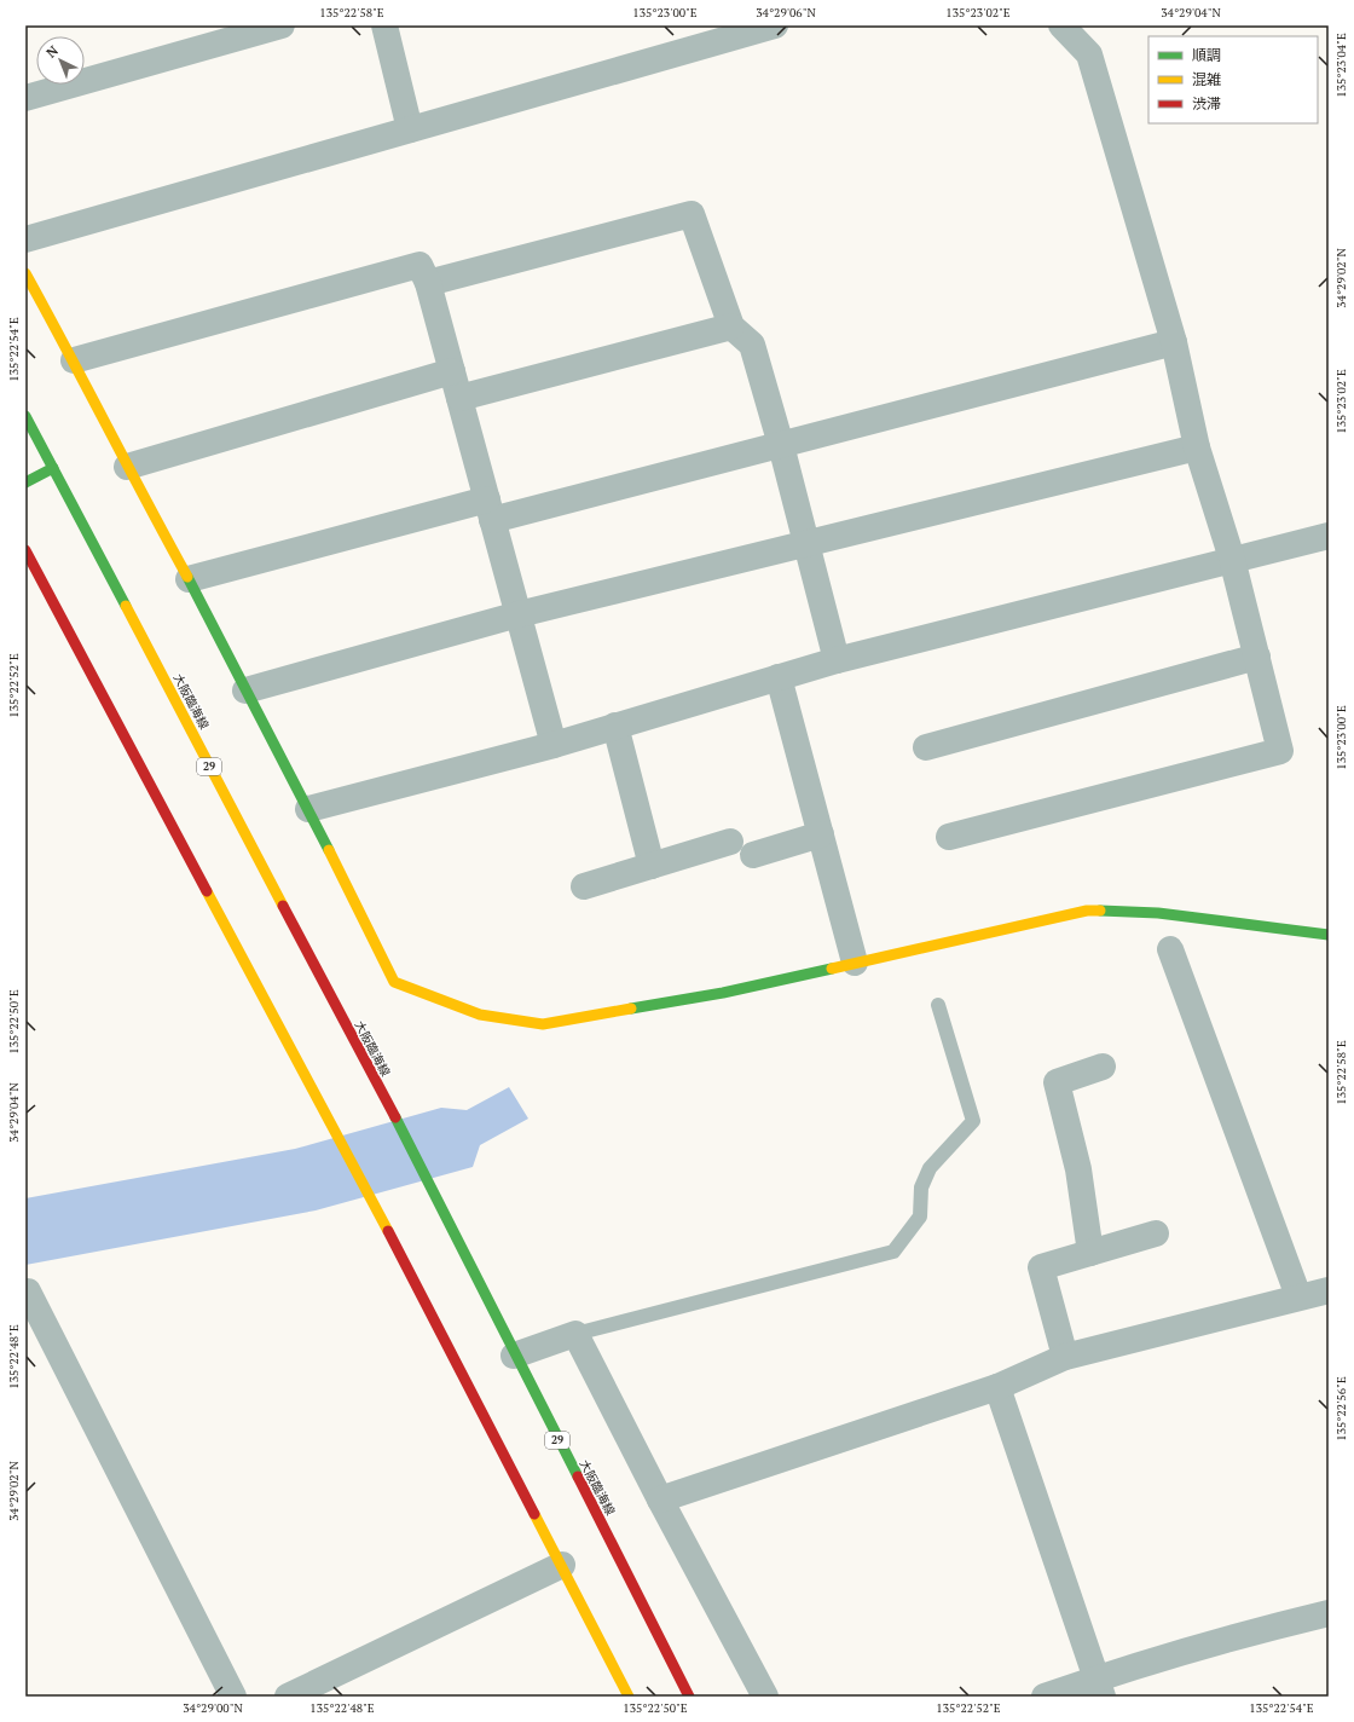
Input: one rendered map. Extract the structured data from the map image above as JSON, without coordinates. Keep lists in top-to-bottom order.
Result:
{
  "streets": {
    "main road": ["大阪臨海線", "29"]
  },
  "legend": ["順調", "混雑", "渋滞"],
  "north": "top left",
  "coordinates": [
    "135°22'58\"E",
    "135°23'00\"E",
    "34°29'06\"N",
    "135°23'02\"E",
    "34°29'04\"N",
    "135°23'04\"E",
    "34°29'02\"N",
    "135°22'54\"E",
    "135°22'52\"E",
    "135°22'50\"E",
    "135°22'48\"E",
    "135°22'56\"E",
    "34°29'00\"N"
  ]
}
